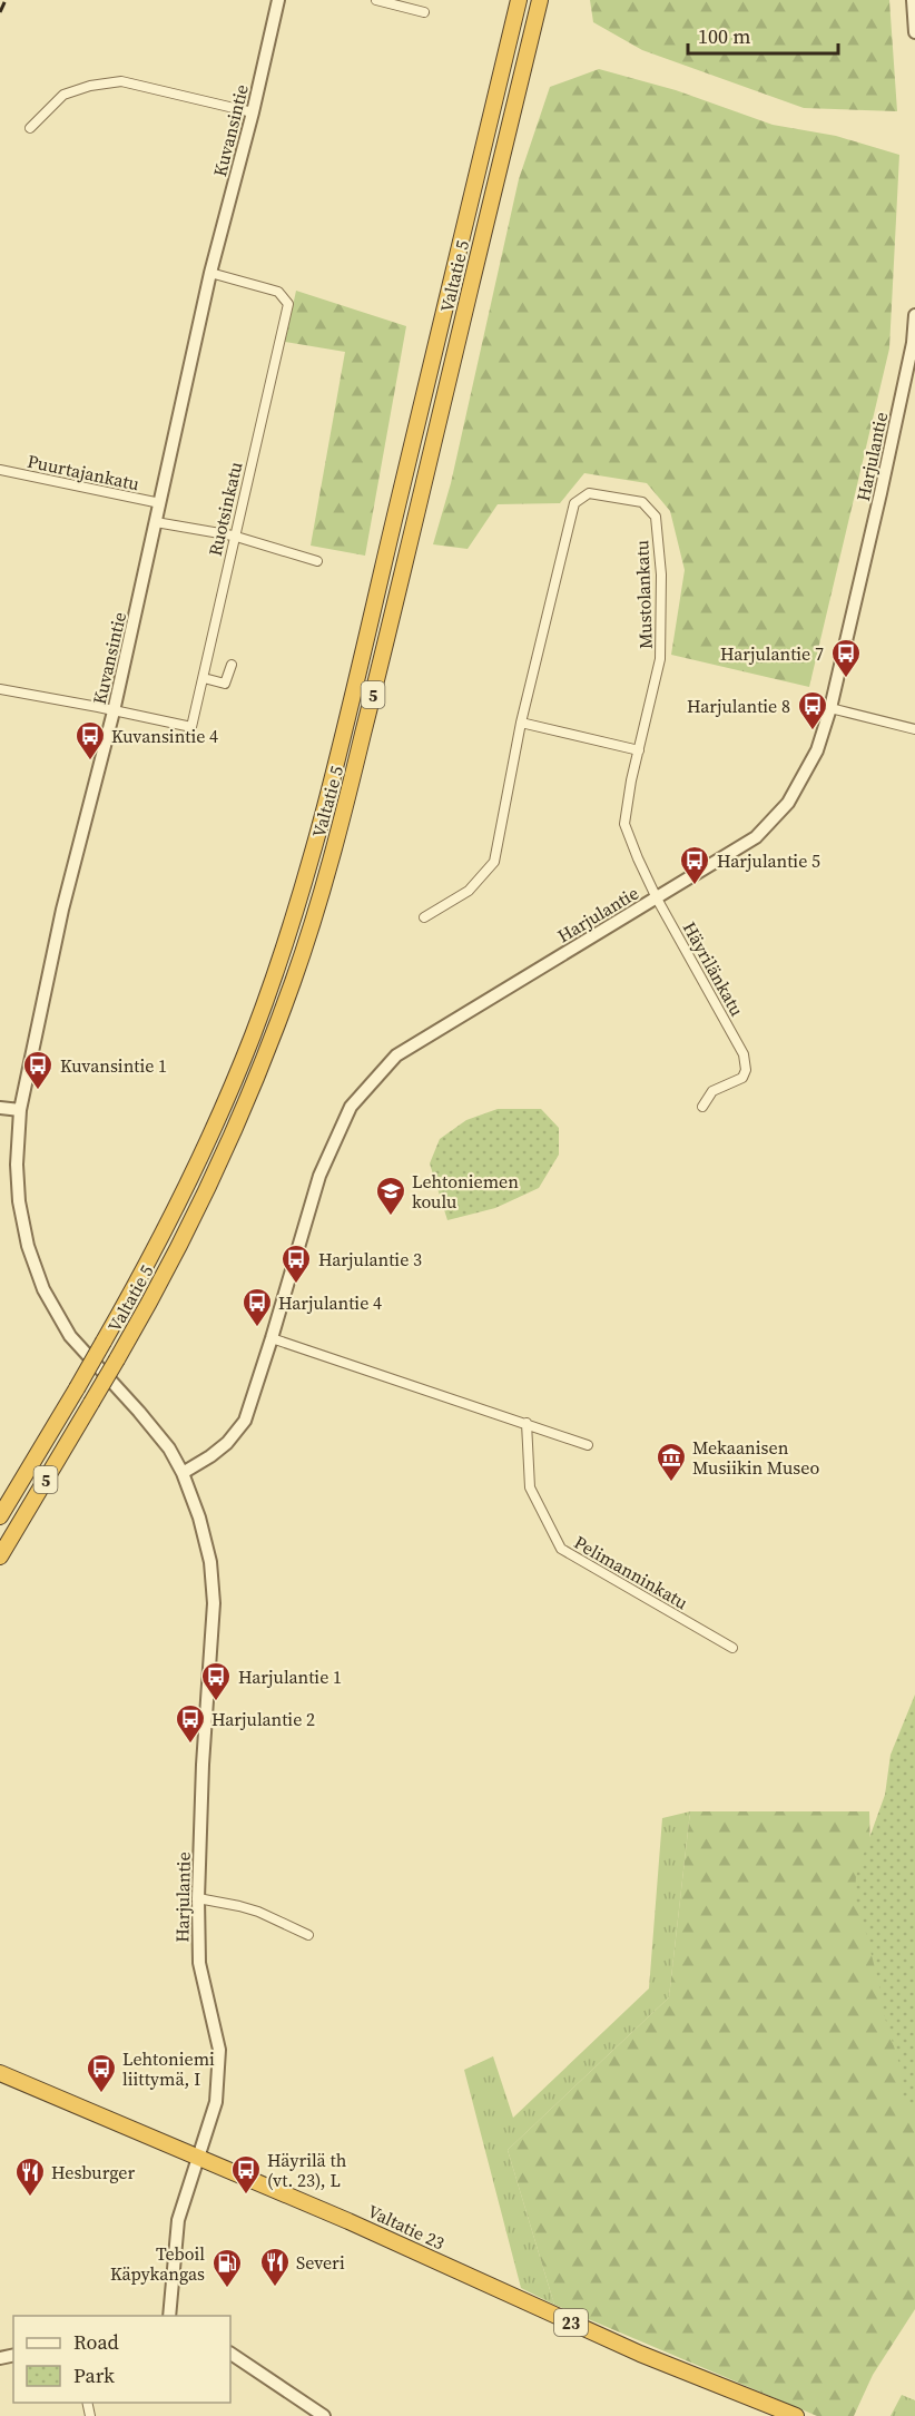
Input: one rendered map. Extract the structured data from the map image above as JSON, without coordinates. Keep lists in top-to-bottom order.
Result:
{
  "streets": {
    "highway": [
      "Valtatie 5",
      "5",
      "Valtatie 23",
      "23"
    ],
    "street": [
      "Kuvansintie",
      "Harjulantie",
      "Puurtajankatu",
      "Ruotsinkatu",
      "Mustolankatu",
      "Häyrilänkatu",
      "Pelimanninkatu"
    ]
  },
  "crossings": [
    ["Kuvansintie", "Harjulantie"],
    ["Kuvansintie", "Puurtajankatu"],
    ["Kuvansintie", "Ruotsinkatu"],
    ["Harjulantie", "Mustolankatu"],
    ["Harjulantie", "Häyrilänkatu"],
    ["Harjulantie", "Valtatie 23"],
    ["Mustolankatu", "Häyrilänkatu"]
  ],
  "places": {
    "bus stop": [
      "Harjulantie 7",
      "Harjulantie 8",
      "Kuvansintie 4",
      "Harjulantie 5",
      "Kuvansintie 1",
      "Harjulantie 3",
      "Harjulantie 4",
      "Harjulantie 1",
      "Harjulantie 2",
      "Lehtoniemi liittymä, I",
      "Häyrilä th (vt. 23), L"
    ],
    "school or university": ["Lehtoniemen koulu"],
    "museum": ["Mekaanisen Musiikin Museo"],
    "restaurant": ["Hesburger", "Severi"],
    "fuel station": ["Teboil Käpykangas"]
  },
  "legend": ["Road", "Park"],
  "scale_bar": "100 m"
}
